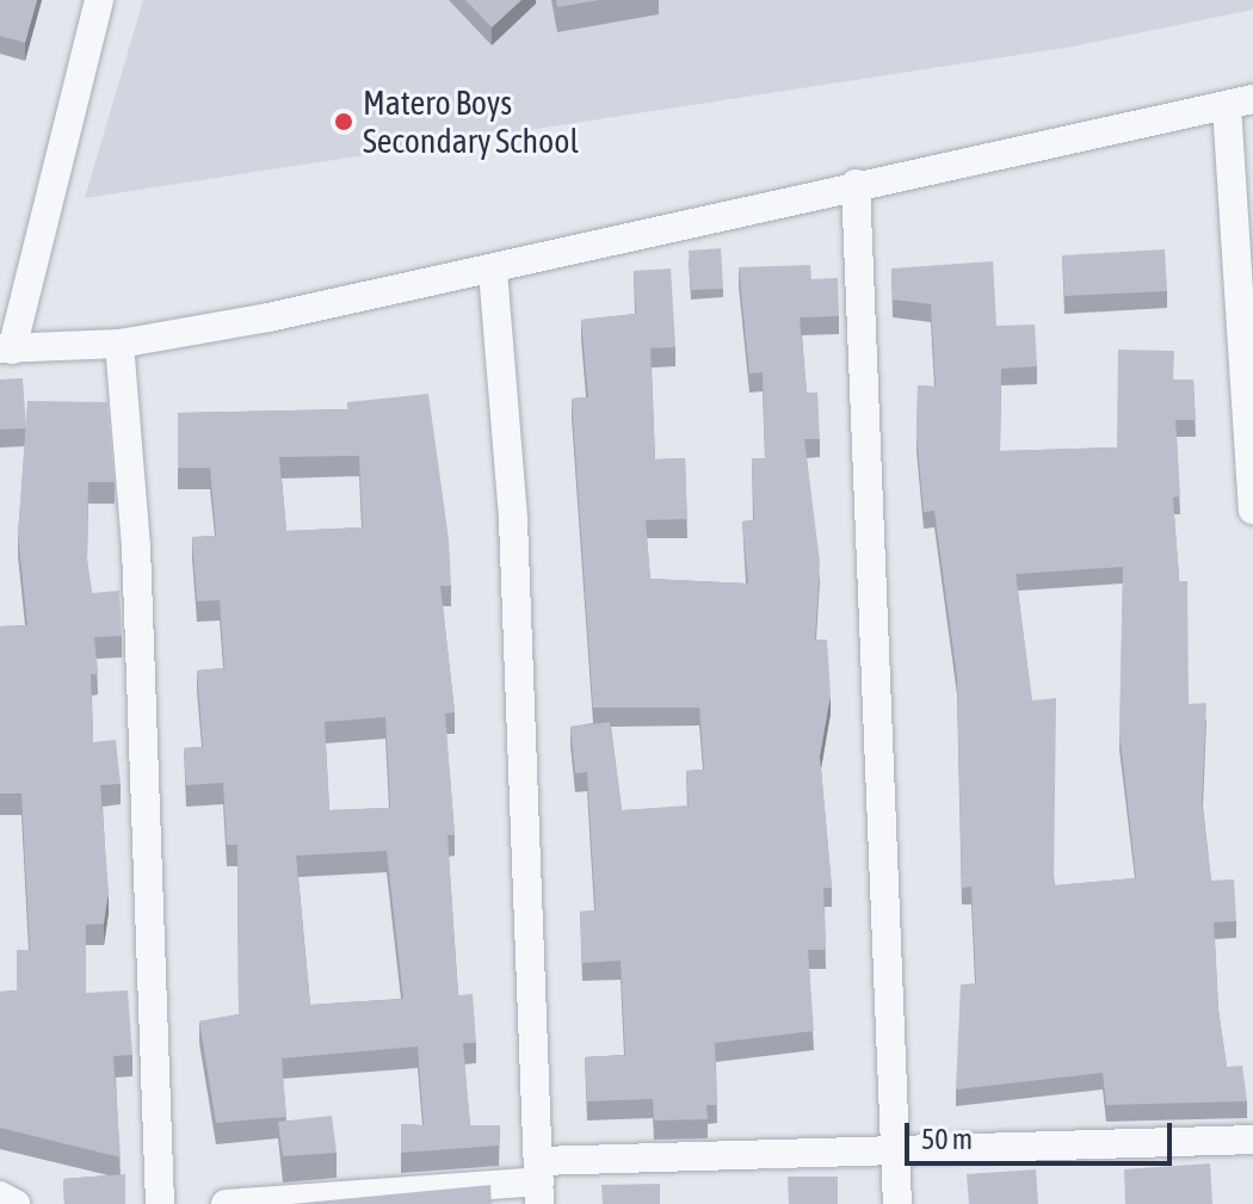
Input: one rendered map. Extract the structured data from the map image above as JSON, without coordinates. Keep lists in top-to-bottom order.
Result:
{
  "places": ["Matero Boys Secondary School"],
  "scale_bar": "50 m"
}
